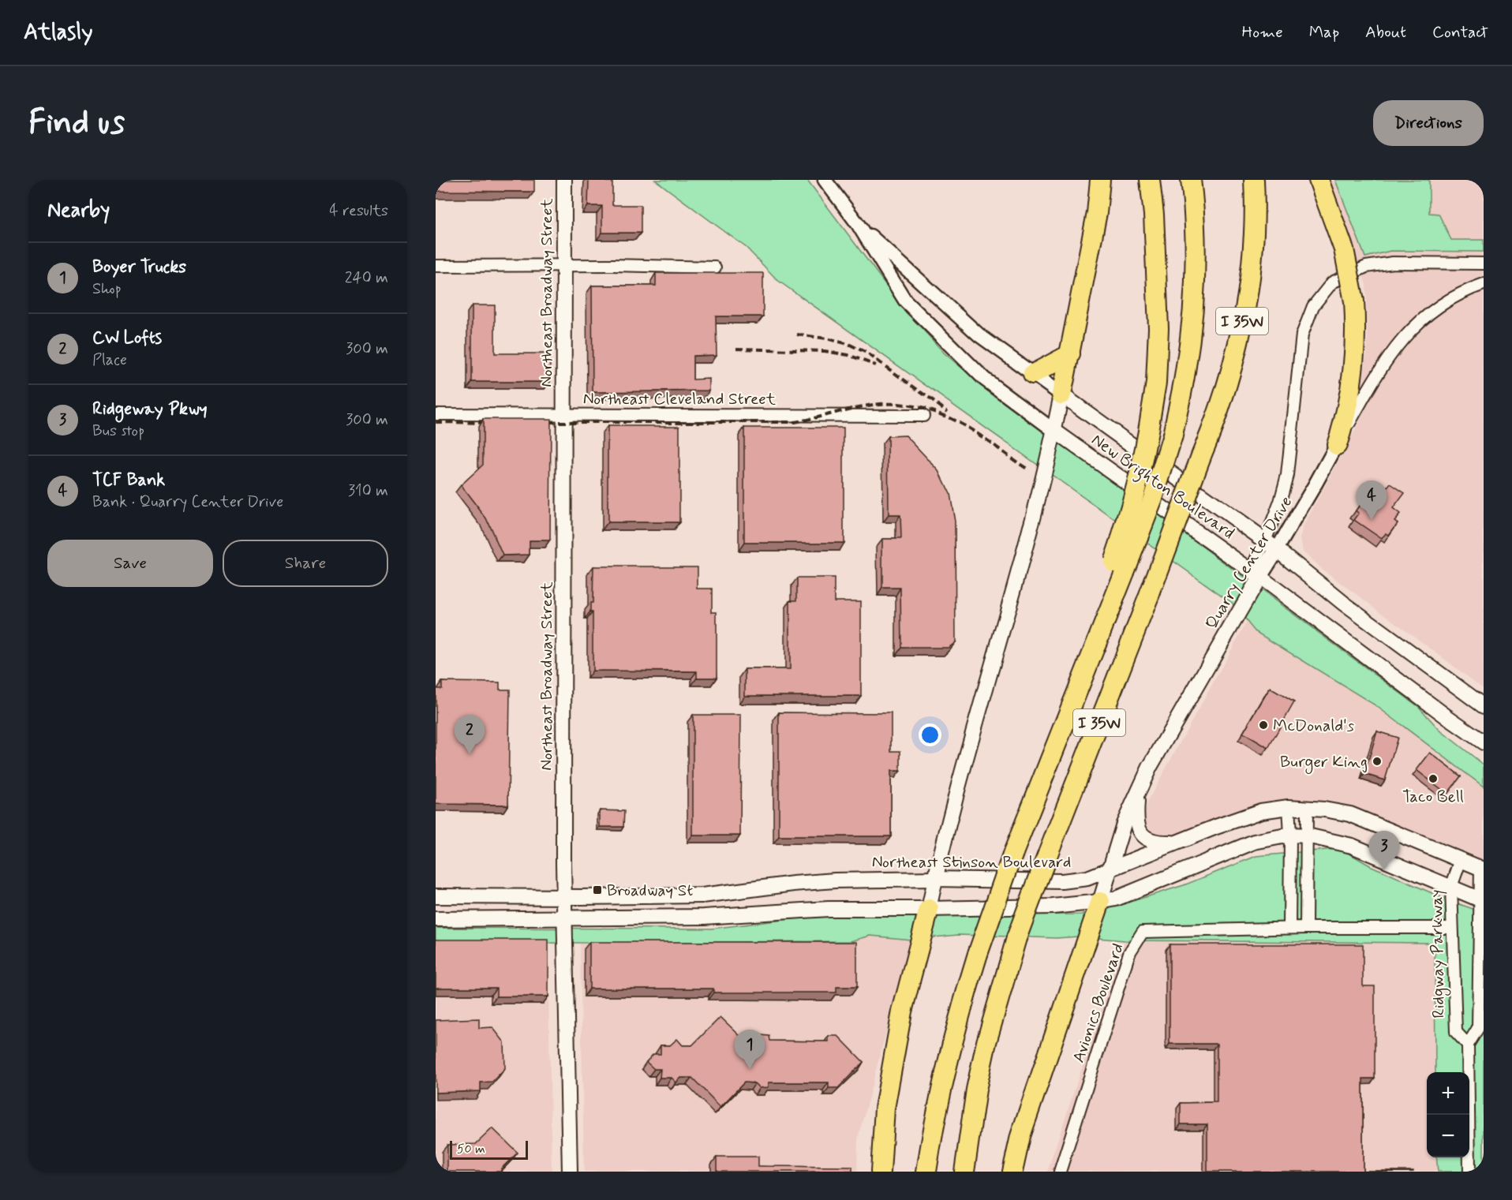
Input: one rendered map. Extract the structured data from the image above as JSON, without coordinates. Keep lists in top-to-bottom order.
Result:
{
  "streets": {
    "highway": ["I 35W"],
    "main road": [
      "Northeast Broadway Street",
      "New Brighton Boulevard",
      "Quarry Center Drive",
      "Northeast Stinson Boulevard"
    ],
    "street": ["Northeast Cleveland Street", "Ridgway Parkway", "Avionics Boulevard"]
  },
  "crossings": [
    ["Northeast Broadway Street", "Northeast Cleveland Street"],
    ["Northeast Broadway Street", "Northeast Stinson Boulevard"],
    ["New Brighton Boulevard", "Quarry Center Drive"],
    ["Quarry Center Drive", "Northeast Stinson Boulevard"],
    ["Northeast Stinson Boulevard", "Ridgway Parkway"],
    ["Ridgway Parkway", "Avionics Boulevard"]
  ],
  "places": {
    "other": ["McDonald's", "Burger King", "Taco Bell"],
    "transit": ["Broadway St"]
  },
  "scale_bar": "50 m",
  "page": {
    "header": "Atlasly",
    "nav": [
      "Home",
      "Map",
      "About",
      "Contact"
    ],
    "buttons": [
      "Directions",
      ["Save", "Share"]
    ],
    "title": "Find us",
    "heading": ["Nearby", "4 results"],
    "list": [
      {
        "mark": "1",
        "name": "Boyer Trucks",
        "note": "Shop",
        "value": "240 m"
      },
      {
        "mark": "2",
        "name": "CW Lofts",
        "note": "Place",
        "value": "300 m"
      },
      {
        "mark": "3",
        "name": "Ridgeway Pkwy",
        "note": "Bus stop",
        "value": "300 m"
      },
      {
        "mark": "4",
        "name": "TCF Bank",
        "note": "Bank · Quarry Center Drive",
        "value": "310 m"
      }
    ],
    "pins": [
      "4",
      "2",
      "3",
      "1"
    ],
    "map_buttons": ["+", "−"],
    "scale": "50 m"
  }
}
